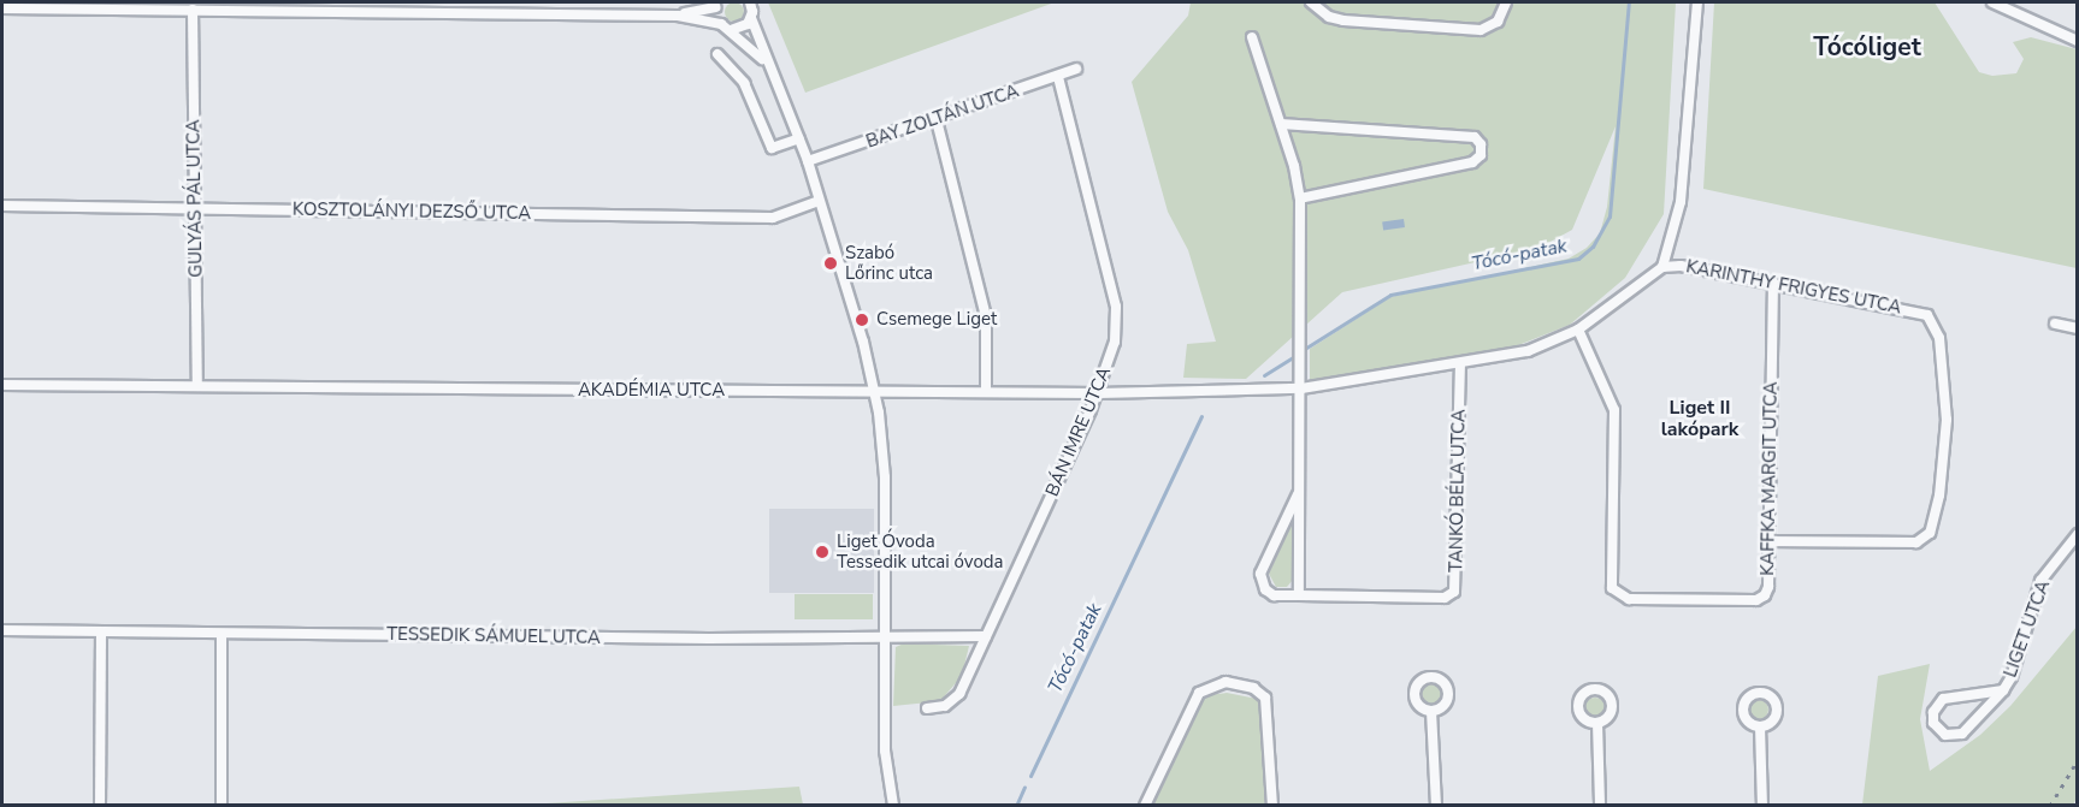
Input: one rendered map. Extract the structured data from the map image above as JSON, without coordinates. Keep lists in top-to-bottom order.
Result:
{
  "streets": {
    "street": [
      "BAY ZOLTÁN UTCA",
      "GULYÁS PÁL UTCA",
      "KOSZTOLÁNYI DEZSŐ UTCA",
      "KARINTHY FRIGYES UTCA",
      "AKADÉMIA UTCA",
      "BÁN IMRE UTCA",
      "KAFFKA MARGIT UTCA",
      "TANKÓ BÉLA UTCA",
      "LIGET UTCA",
      "TESSEDIK SÁMUEL UTCA"
    ]
  },
  "crossings": [
    ["BAY ZOLTÁN UTCA", "BÁN IMRE UTCA"],
    ["GULYÁS PÁL UTCA", "KOSZTOLÁNYI DEZSŐ UTCA"],
    ["GULYÁS PÁL UTCA", "AKADÉMIA UTCA"],
    ["KARINTHY FRIGYES UTCA", "AKADÉMIA UTCA"],
    ["KARINTHY FRIGYES UTCA", "KAFFKA MARGIT UTCA"],
    ["KARINTHY FRIGYES UTCA", "TANKÓ BÉLA UTCA"],
    ["AKADÉMIA UTCA", "BÁN IMRE UTCA"],
    ["AKADÉMIA UTCA", "TANKÓ BÉLA UTCA"],
    ["BÁN IMRE UTCA", "TESSEDIK SÁMUEL UTCA"]
  ],
  "districts": ["Tócóliget", "Liget II lakópark"],
  "water": ["Tócó-patak"],
  "places": ["Szabó Lőrinc utca", "Csemege Liget", "Liget Óvoda Tessedik utcai óvoda"]
}
